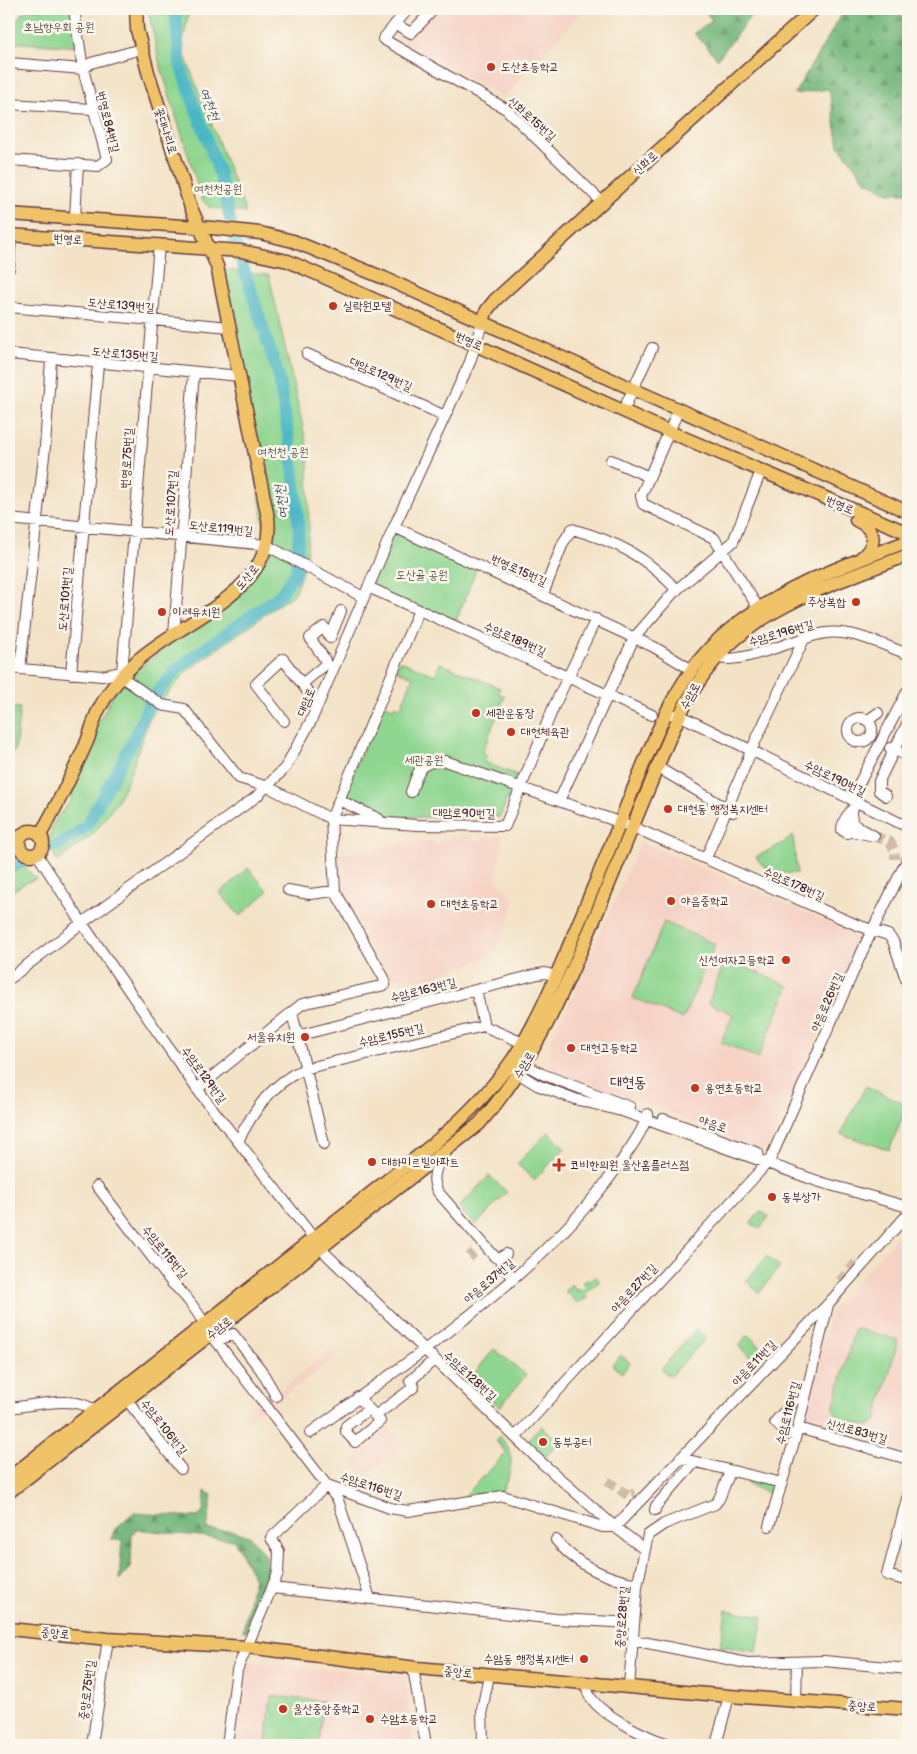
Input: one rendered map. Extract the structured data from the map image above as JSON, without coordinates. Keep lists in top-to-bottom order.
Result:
{
  "streets": {
    "main road": [
      "꽃대나리로",
      "신화로",
      "번영로",
      "도산로",
      "수암로",
      "중앙로"
    ],
    "street": [
      "신화로15번길",
      "번영로84번길",
      "도산로139번길",
      "도산로135번길",
      "대암로129번길",
      "번영로75번길",
      "도산로107번길",
      "도산로119번길",
      "번영로15번길",
      "도산로101번길",
      "수암로196번길",
      "수암로189번길",
      "대암로",
      "수암로190번길",
      "대암로90번길",
      "수암로178번길",
      "수암로163번길",
      "야음로26번길",
      "수암로155번길",
      "수암로129번길",
      "야음로",
      "수암로115번길",
      "야음로37번길",
      "야음로27번길",
      "야음로11번길",
      "수암로128번길",
      "수암로116번길",
      "수암로106번길",
      "신선로83번길",
      "중앙로28번길",
      "중앙로75번길"
    ]
  },
  "crossings": [
    ["신화로15번길", "신화로"],
    ["꽃대나리로", "번영로"],
    ["꽃대나리로", "도산로"],
    ["신화로", "번영로"],
    ["신화로", "대암로"],
    ["번영로", "번영로75번길"],
    ["번영로", "도산로"],
    ["번영로", "대암로"],
    ["도산로139번길", "번영로75번길"],
    ["도산로139번길", "도산로"],
    ["도산로135번길", "번영로75번길"],
    ["도산로135번길", "도산로107번길"],
    ["도산로135번길", "도산로"],
    ["대암로129번길", "대암로"],
    ["번영로75번길", "도산로119번길"],
    ["번영로75번길", "도산로"],
    ["번영로75번길", "대암로90번길"],
    ["도산로107번길", "도산로119번길"],
    ["도산로107번길", "도산로"],
    ["도산로119번길", "도산로"],
    ["도산로119번길", "도산로101번길"],
    ["도산로119번길", "대암로"],
    ["번영로15번길", "수암로"],
    ["번영로15번길", "대암로"],
    ["번영로15번길", "대암로90번길"],
    ["도산로", "대암로90번길"],
    ["도산로", "수암로129번길"],
    ["수암로196번길", "수암로"],
    ["수암로189번길", "수암로"],
    ["수암로189번길", "대암로"],
    ["수암로189번길", "대암로90번길"],
    ["수암로", "수암로190번길"],
    ["수암로", "수암로178번길"],
    ["수암로", "수암로163번길"],
    ["수암로", "수암로129번길"],
    ["수암로", "야음로"],
    ["수암로", "수암로115번길"],
    ["수암로", "수암로128번길"],
    ["수암로", "수암로116번길"],
    ["수암로", "수암로106번길"],
    ["대암로", "대암로90번길"],
    ["대암로", "수암로129번길"],
    ["수암로178번길", "야음로26번길"],
    ["야음로26번길", "야음로"],
    ["야음로26번길", "야음로27번길"],
    ["수암로155번길", "수암로129번길"],
    ["수암로129번길", "수암로128번길"],
    ["야음로", "야음로37번길"],
    ["야음로", "야음로27번길"],
    ["수암로115번길", "수암로116번길"],
    ["야음로37번길", "수암로128번길"],
    ["야음로27번길", "수암로128번길"],
    ["야음로11번길", "수암로128번길"],
    ["야음로11번길", "수암로116번길"],
    ["수암로128번길", "수암로116번길"],
    ["수암로116번길", "신선로83번길"],
    ["수암로116번길", "중앙로28번길"],
    ["중앙로28번길", "중앙로"],
    ["중앙로", "중앙로75번길"]
  ],
  "districts": ["대현동"],
  "water": ["여천천"],
  "parks": [
    "호남향우회 공원",
    "여천천공원",
    "여천천 공원",
    "도산골 공원",
    "세관공원"
  ],
  "places": {
    "other": [
      "도산초등학교",
      "실락원모텔",
      "주상복합",
      "이레유치원",
      "세관운동장",
      "대현체육관",
      "대현동 행정복지센터",
      "야음중학교",
      "대현초등학교",
      "신선여자고등학교",
      "서울유치원",
      "대현고등학교",
      "용연초등학교",
      "대하미르빌아파트",
      "동부상가",
      "동부공터",
      "수암동 행정복지센터",
      "울산중앙중학교",
      "수암초등학교"
    ],
    "health": ["코비한의원 울산홈플러스점"]
  }
}
